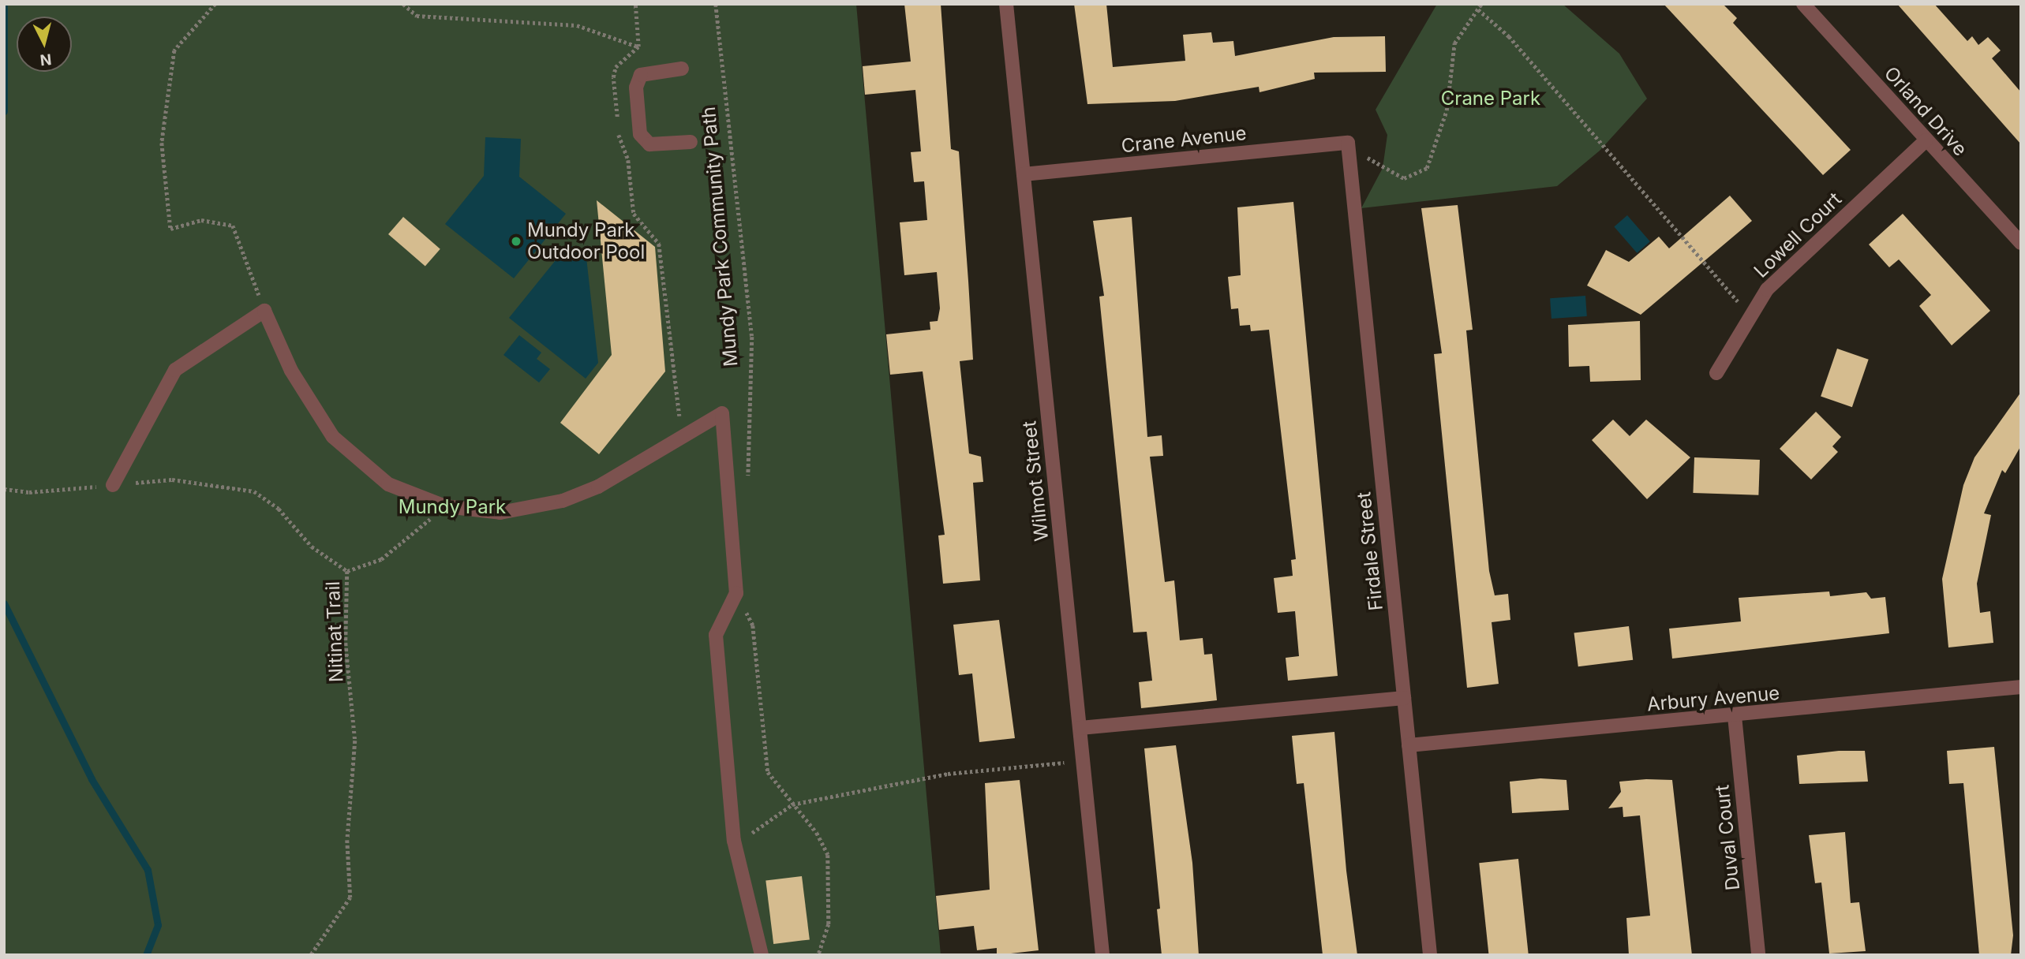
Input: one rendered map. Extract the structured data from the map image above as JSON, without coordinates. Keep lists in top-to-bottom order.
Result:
{
  "streets": {
    "street": [
      "Orland Drive",
      "Crane Avenue",
      "Lowell Court",
      "Wilmot Street",
      "Firdale Street",
      "Arbury Avenue",
      "Duval Court"
    ],
    "path": ["Mundy Park Community Path", "Nitinat Trail"]
  },
  "crossings": [
    ["Orland Drive", "Lowell Court"],
    ["Crane Avenue", "Wilmot Street"],
    ["Crane Avenue", "Firdale Street"],
    ["Firdale Street", "Arbury Avenue"],
    ["Arbury Avenue", "Duval Court"]
  ],
  "parks": ["Crane Park", "Mundy Park"],
  "places": ["Mundy Park Outdoor Pool"],
  "north": "bottom"
}
